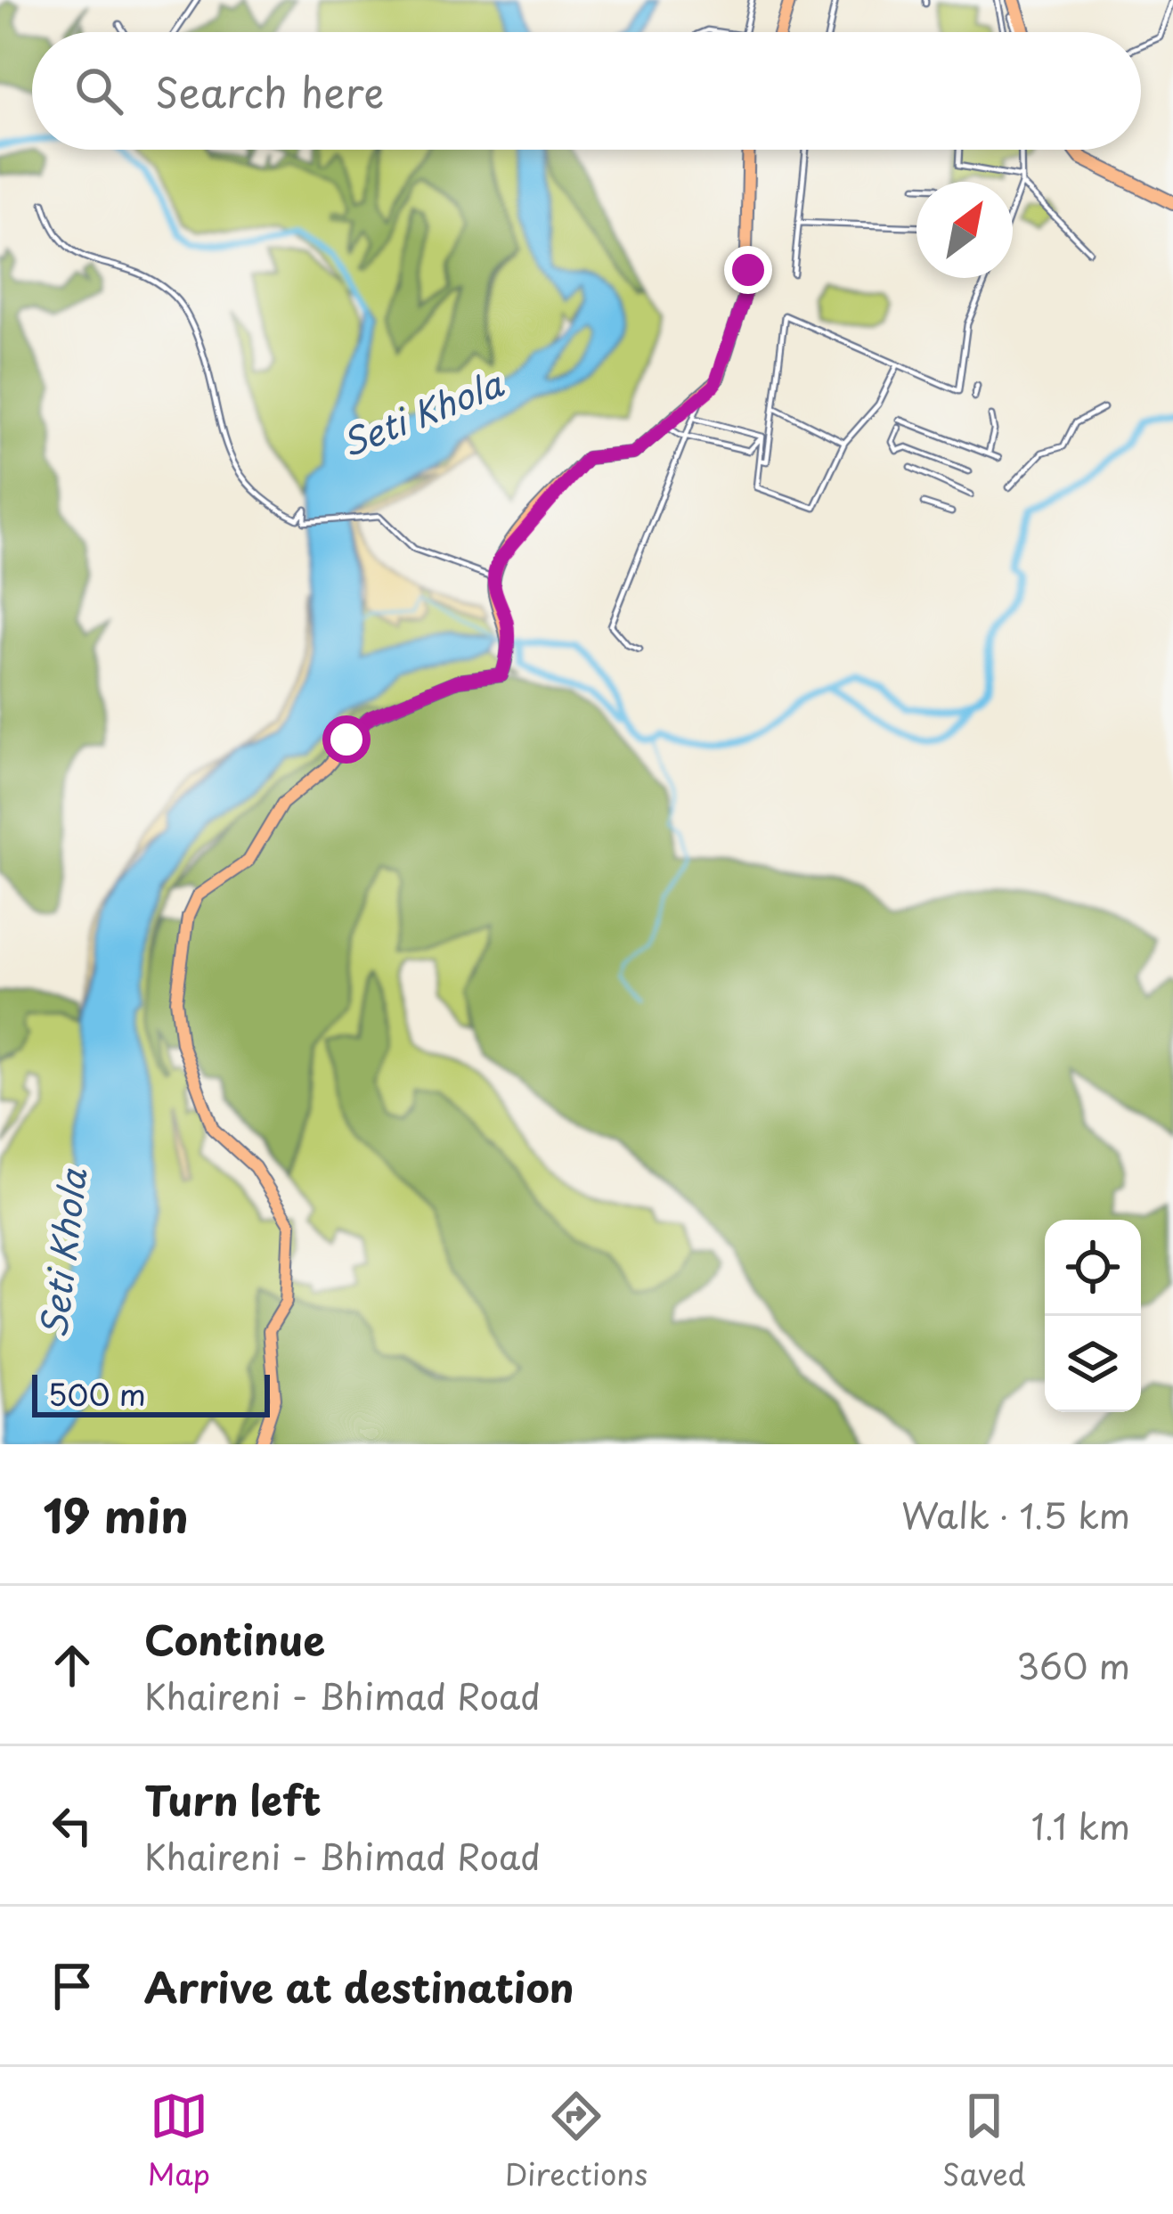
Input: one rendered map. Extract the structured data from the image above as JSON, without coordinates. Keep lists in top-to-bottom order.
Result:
{
  "water": ["Seti Khola"],
  "scale_bar": "500 m",
  "north": "top right",
  "page": {
    "search": "Search here",
    "scale": "500 m",
    "heading": ["19 min", "Walk · 1.5 km"],
    "list": [
      ["Continue", "Khaireni - Bhimad Road", "360 m"],
      ["Turn left", "Khaireni - Bhimad Road", "1.1 km"],
      "Arrive at destination"
    ],
    "nav": ["Map", "Directions", "Saved"]
  }
}
